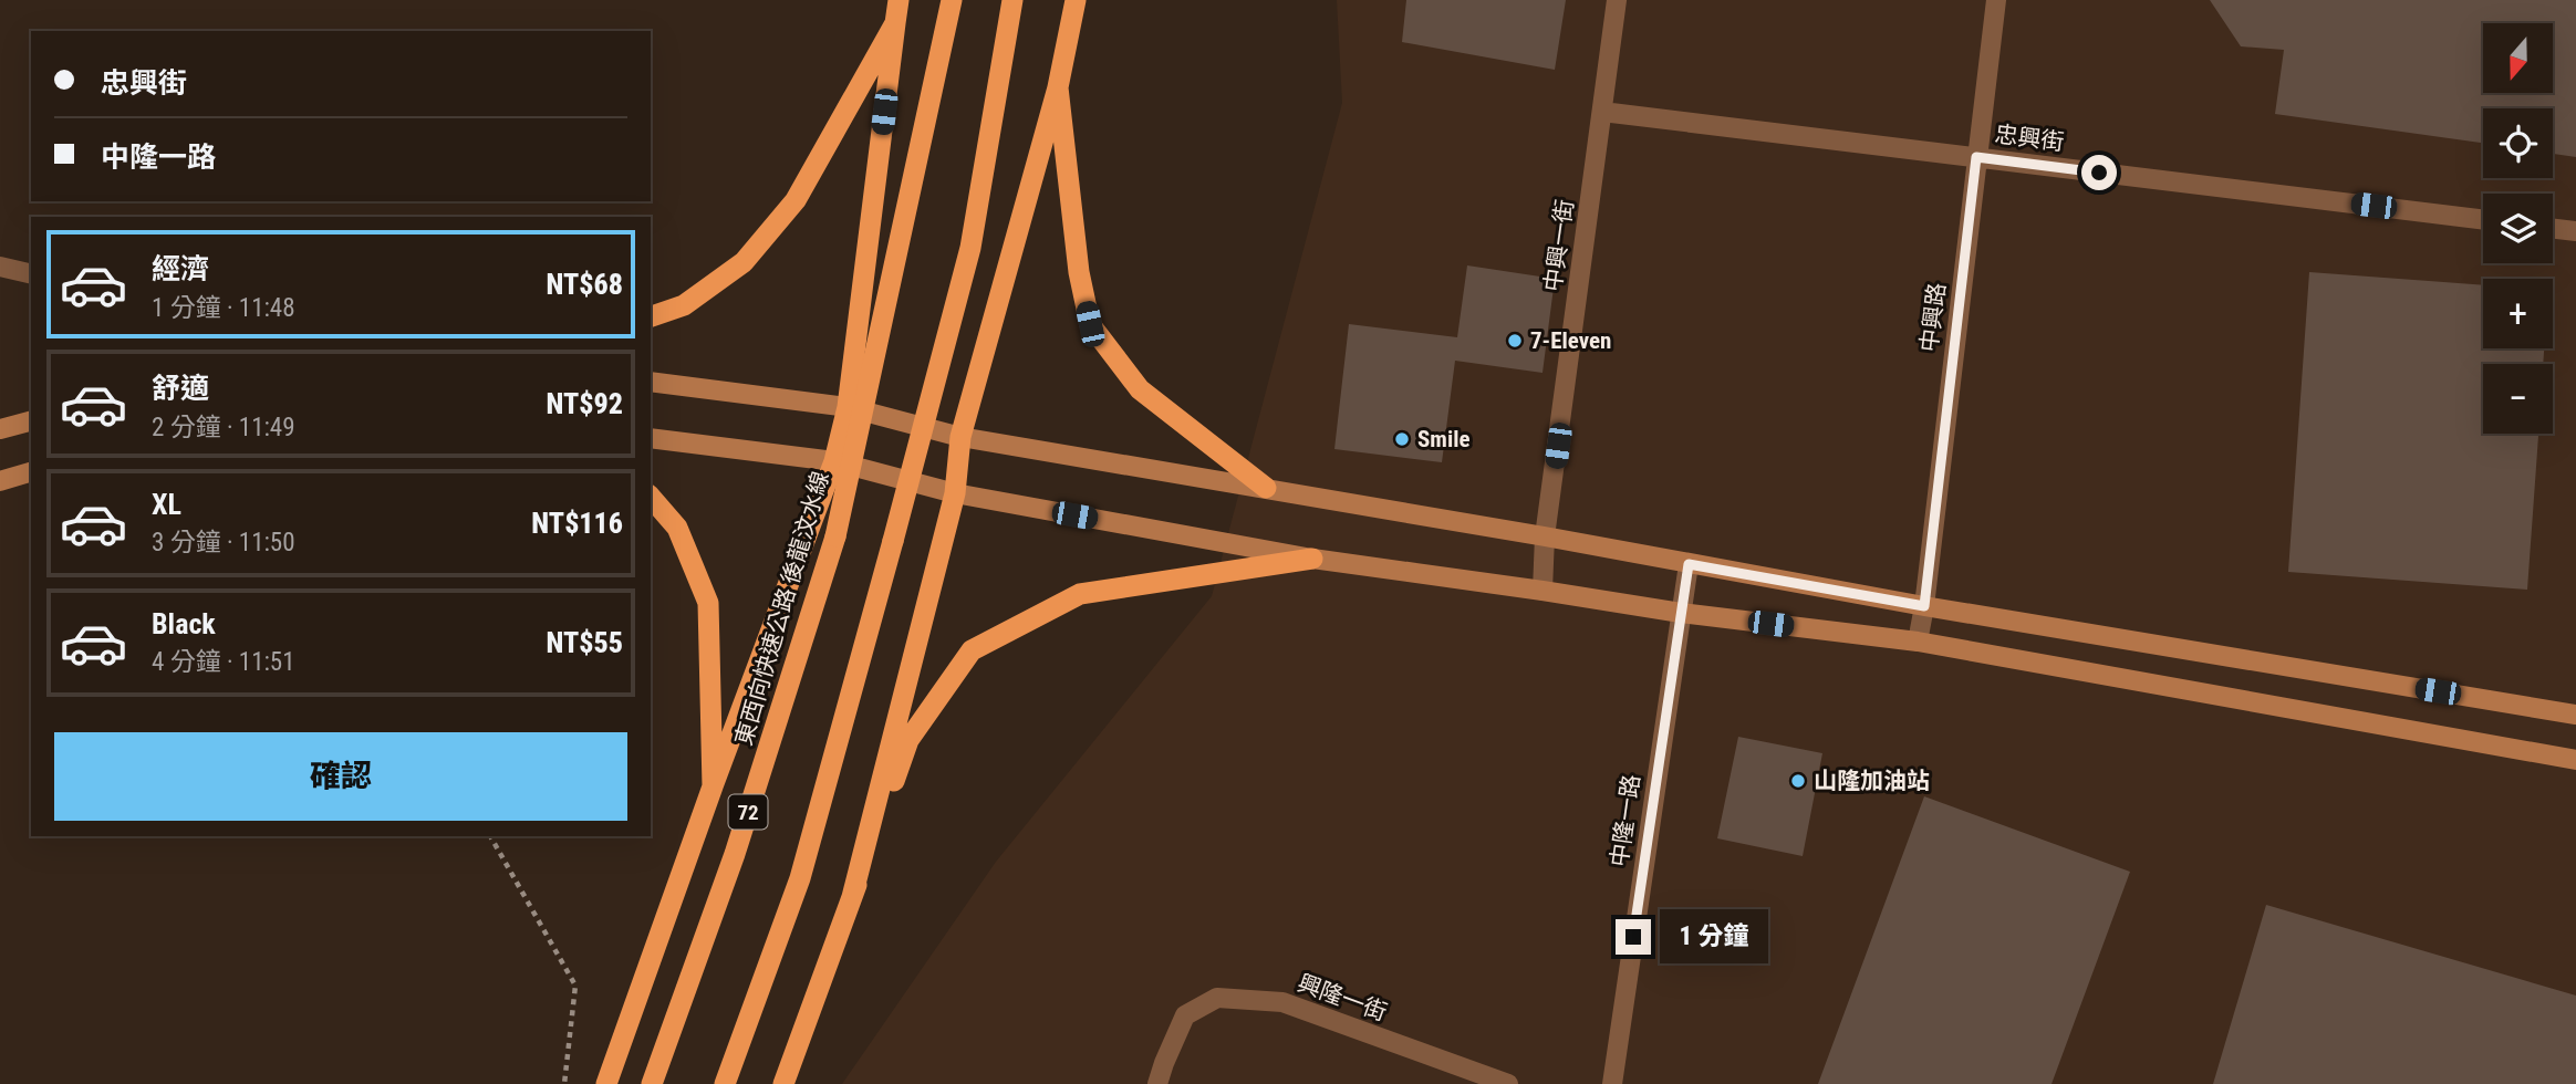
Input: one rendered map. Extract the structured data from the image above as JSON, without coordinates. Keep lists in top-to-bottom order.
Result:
{
  "streets": {
    "highway": ["東西向快速公路 後龍汶水線", "72"],
    "street": [
      "忠興街",
      "中興一街",
      "中興路",
      "中隆一路",
      "興隆一街"
    ]
  },
  "crossings": [
    ["忠興街", "中興一街"],
    ["忠興街", "中興路"]
  ],
  "places": ["7-Eleven", "Smile", "山隆加油站"],
  "north": "bottom",
  "page": {
    "map_buttons": ["+", "−"],
    "banner": ["忠興街", "中隆一路"],
    "list": [
      {
        "name": "經濟",
        "note": "1 分鐘 · 11:48",
        "value": "NT$68"
      },
      {
        "name": "舒適",
        "note": "2 分鐘 · 11:49",
        "value": "NT$92"
      },
      {
        "name": "XL",
        "note": "3 分鐘 · 11:50",
        "value": "NT$116"
      },
      {
        "name": "Black",
        "note": "4 分鐘 · 11:51",
        "value": "NT$55"
      }
    ],
    "buttons": "確認",
    "bubble": "1 分鐘"
  }
}
